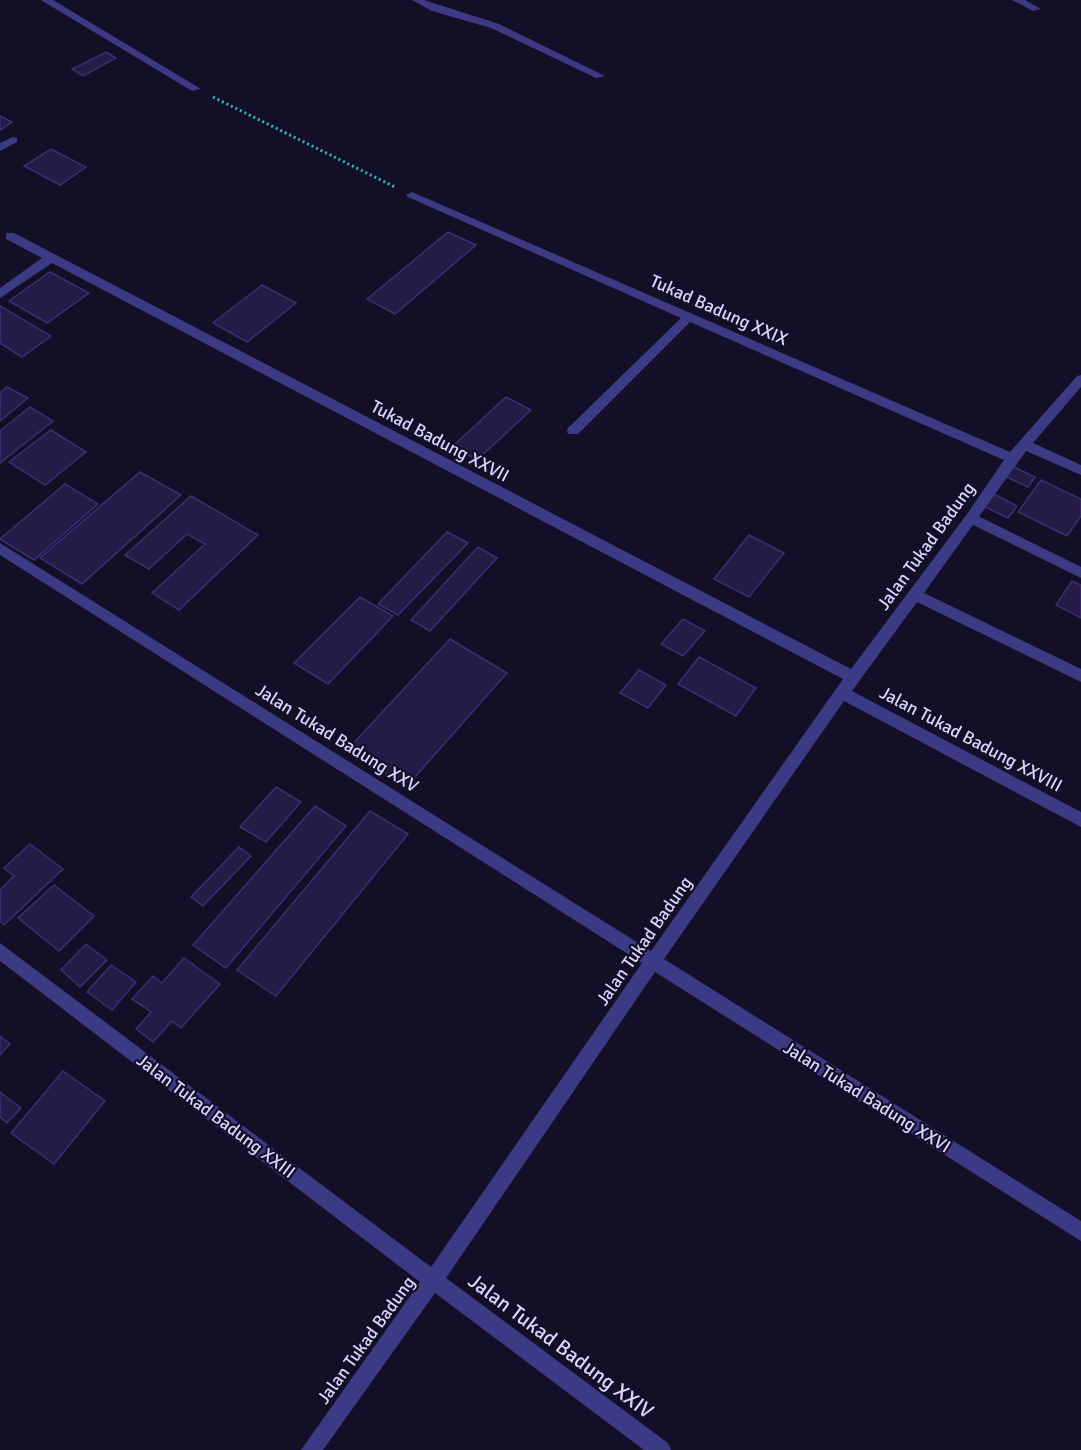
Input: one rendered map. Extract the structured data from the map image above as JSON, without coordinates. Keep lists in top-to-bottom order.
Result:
{
  "streets": {
    "street": [
      "Tukad Badung XXIX",
      "Tukad Badung XXVII",
      "Jalan Tukad Badung",
      "Jalan Tukad Badung XXV",
      "Jalan Tukad Badung XXVIII",
      "Jalan Tukad Badung XXVI",
      "Jalan Tukad Badung XXIII",
      "Jalan Tukad Badung XXIV"
    ]
  },
  "crossings": [
    ["Tukad Badung XXIX", "Jalan Tukad Badung"],
    ["Tukad Badung XXVII", "Jalan Tukad Badung"],
    ["Jalan Tukad Badung", "Jalan Tukad Badung XXV"],
    ["Jalan Tukad Badung", "Jalan Tukad Badung XXVIII"],
    ["Jalan Tukad Badung", "Jalan Tukad Badung XXVI"],
    ["Jalan Tukad Badung", "Jalan Tukad Badung XXIII"],
    ["Jalan Tukad Badung", "Jalan Tukad Badung XXIV"],
    ["Jalan Tukad Badung XXV", "Jalan Tukad Badung XXVI"],
    ["Jalan Tukad Badung XXIII", "Jalan Tukad Badung XXIV"]
  ]
}
